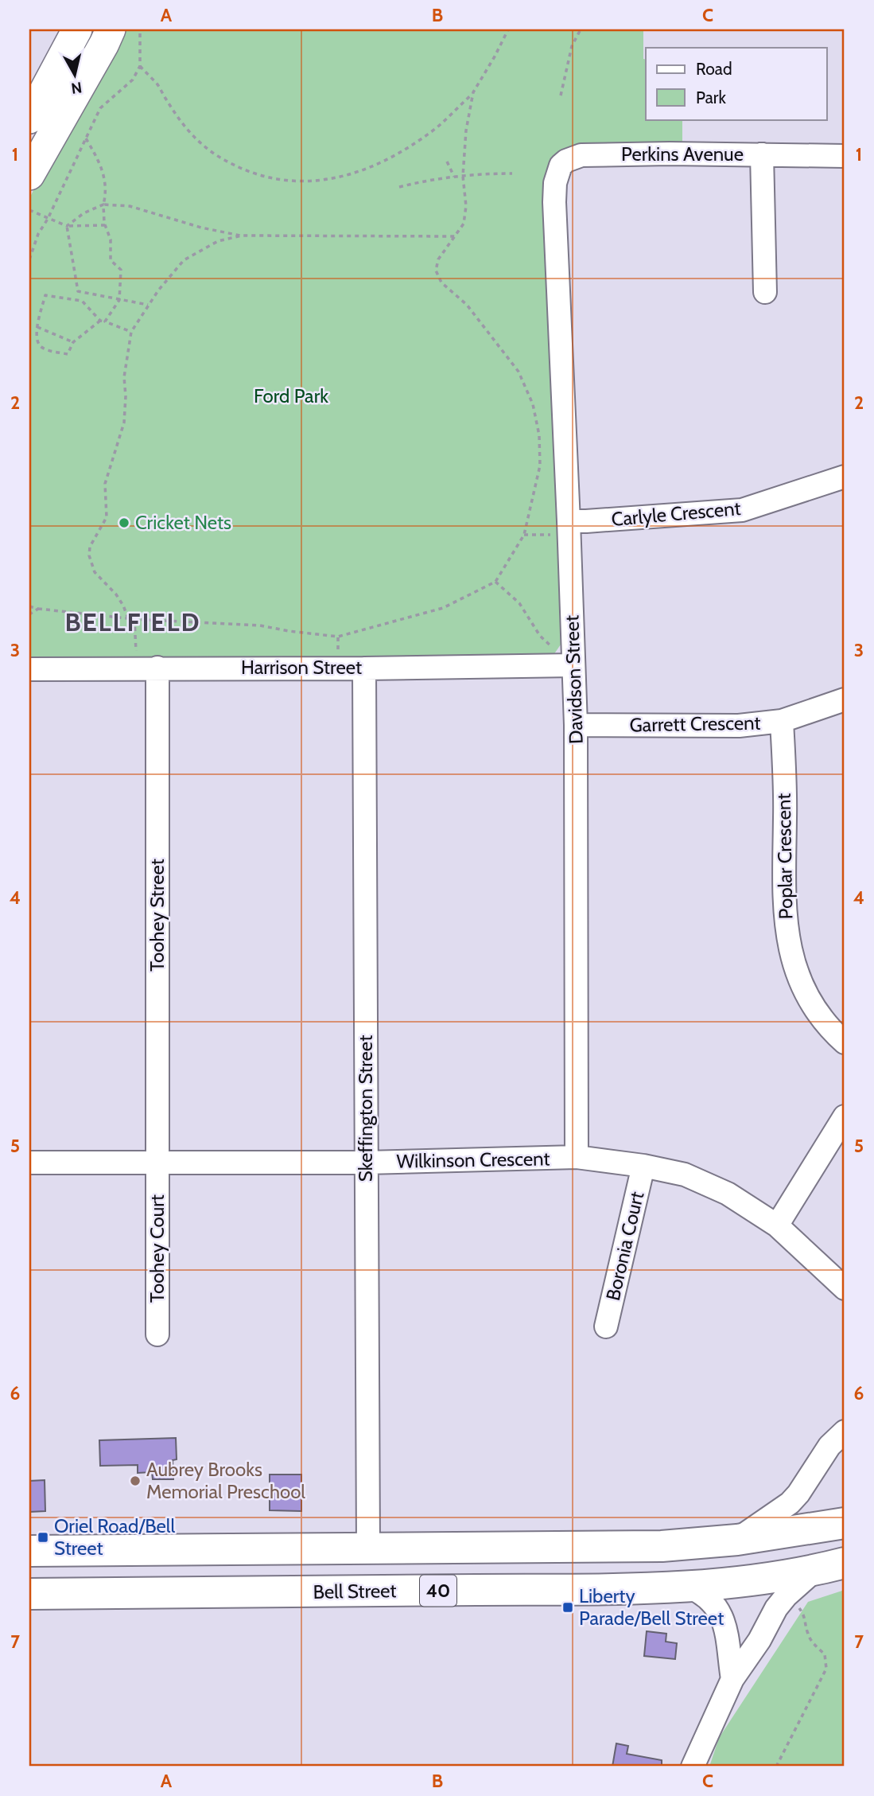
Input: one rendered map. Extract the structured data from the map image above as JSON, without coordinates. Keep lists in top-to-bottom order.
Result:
{
  "streets": {
    "highway": ["40", "Bell Street"],
    "street": [
      "Perkins Avenue",
      "Carlyle Crescent",
      "Harrison Street",
      "Davidson Street",
      "Garrett Crescent",
      "Poplar Crescent",
      "Toohey Street",
      "Skeffington Street",
      "Wilkinson Crescent",
      "Boronia Court",
      "Toohey Court"
    ]
  },
  "crossings": [
    ["Perkins Avenue", "Davidson Street"],
    ["Carlyle Crescent", "Davidson Street"],
    ["Harrison Street", "Davidson Street"],
    ["Harrison Street", "Toohey Street"],
    ["Harrison Street", "Skeffington Street"],
    ["Davidson Street", "Garrett Crescent"],
    ["Davidson Street", "Wilkinson Crescent"],
    ["Garrett Crescent", "Poplar Crescent"],
    ["Toohey Street", "Wilkinson Crescent"],
    ["Toohey Street", "Toohey Court"],
    ["Skeffington Street", "Wilkinson Crescent"],
    ["Skeffington Street", "40"],
    ["Wilkinson Crescent", "Boronia Court"],
    ["Wilkinson Crescent", "Toohey Court"]
  ],
  "districts": ["BELLFIELD"],
  "parks": ["Ford Park"],
  "places": {
    "other": ["Cricket Nets", "Aubrey Brooks Memorial Preschool"],
    "transit": ["Oriel Road/Bell Street", "Liberty Parade/Bell Street"]
  },
  "legend": ["Road", "Park"],
  "north": "bottom",
  "grid": {
    "columns": ["A", "B", "C"],
    "rows": [
      "1",
      "2",
      "3",
      "4",
      "5",
      "6",
      "7"
    ]
  }
}
